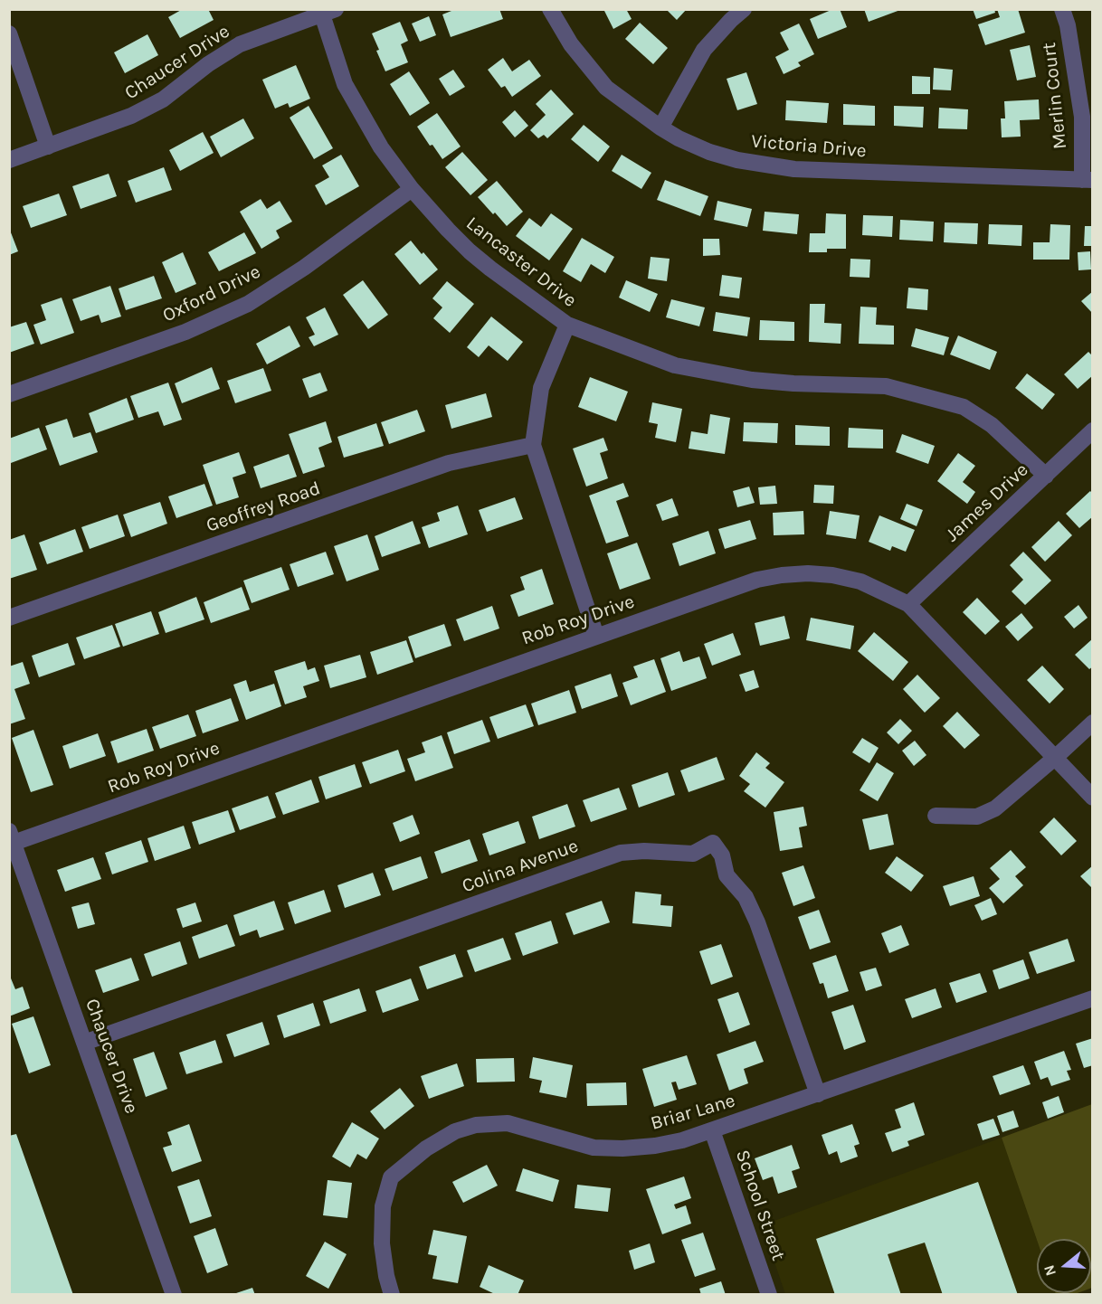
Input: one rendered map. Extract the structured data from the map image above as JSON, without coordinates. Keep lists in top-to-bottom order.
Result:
{
  "streets": {
    "street": [
      "Chaucer Drive",
      "Merlin Court",
      "Victoria Drive",
      "Lancaster Drive",
      "Oxford Drive",
      "James Drive",
      "Geoffrey Road",
      "Rob Roy Drive",
      "Colina Avenue",
      "Briar Lane",
      "School Street"
    ]
  },
  "crossings": [
    ["Chaucer Drive", "Lancaster Drive"],
    ["Chaucer Drive", "Rob Roy Drive"],
    ["Chaucer Drive", "Colina Avenue"],
    ["Merlin Court", "Victoria Drive"],
    ["Lancaster Drive", "Oxford Drive"],
    ["Lancaster Drive", "James Drive"],
    ["James Drive", "Rob Roy Drive"],
    ["Colina Avenue", "Briar Lane"],
    ["Briar Lane", "School Street"]
  ],
  "north": "left"
}
